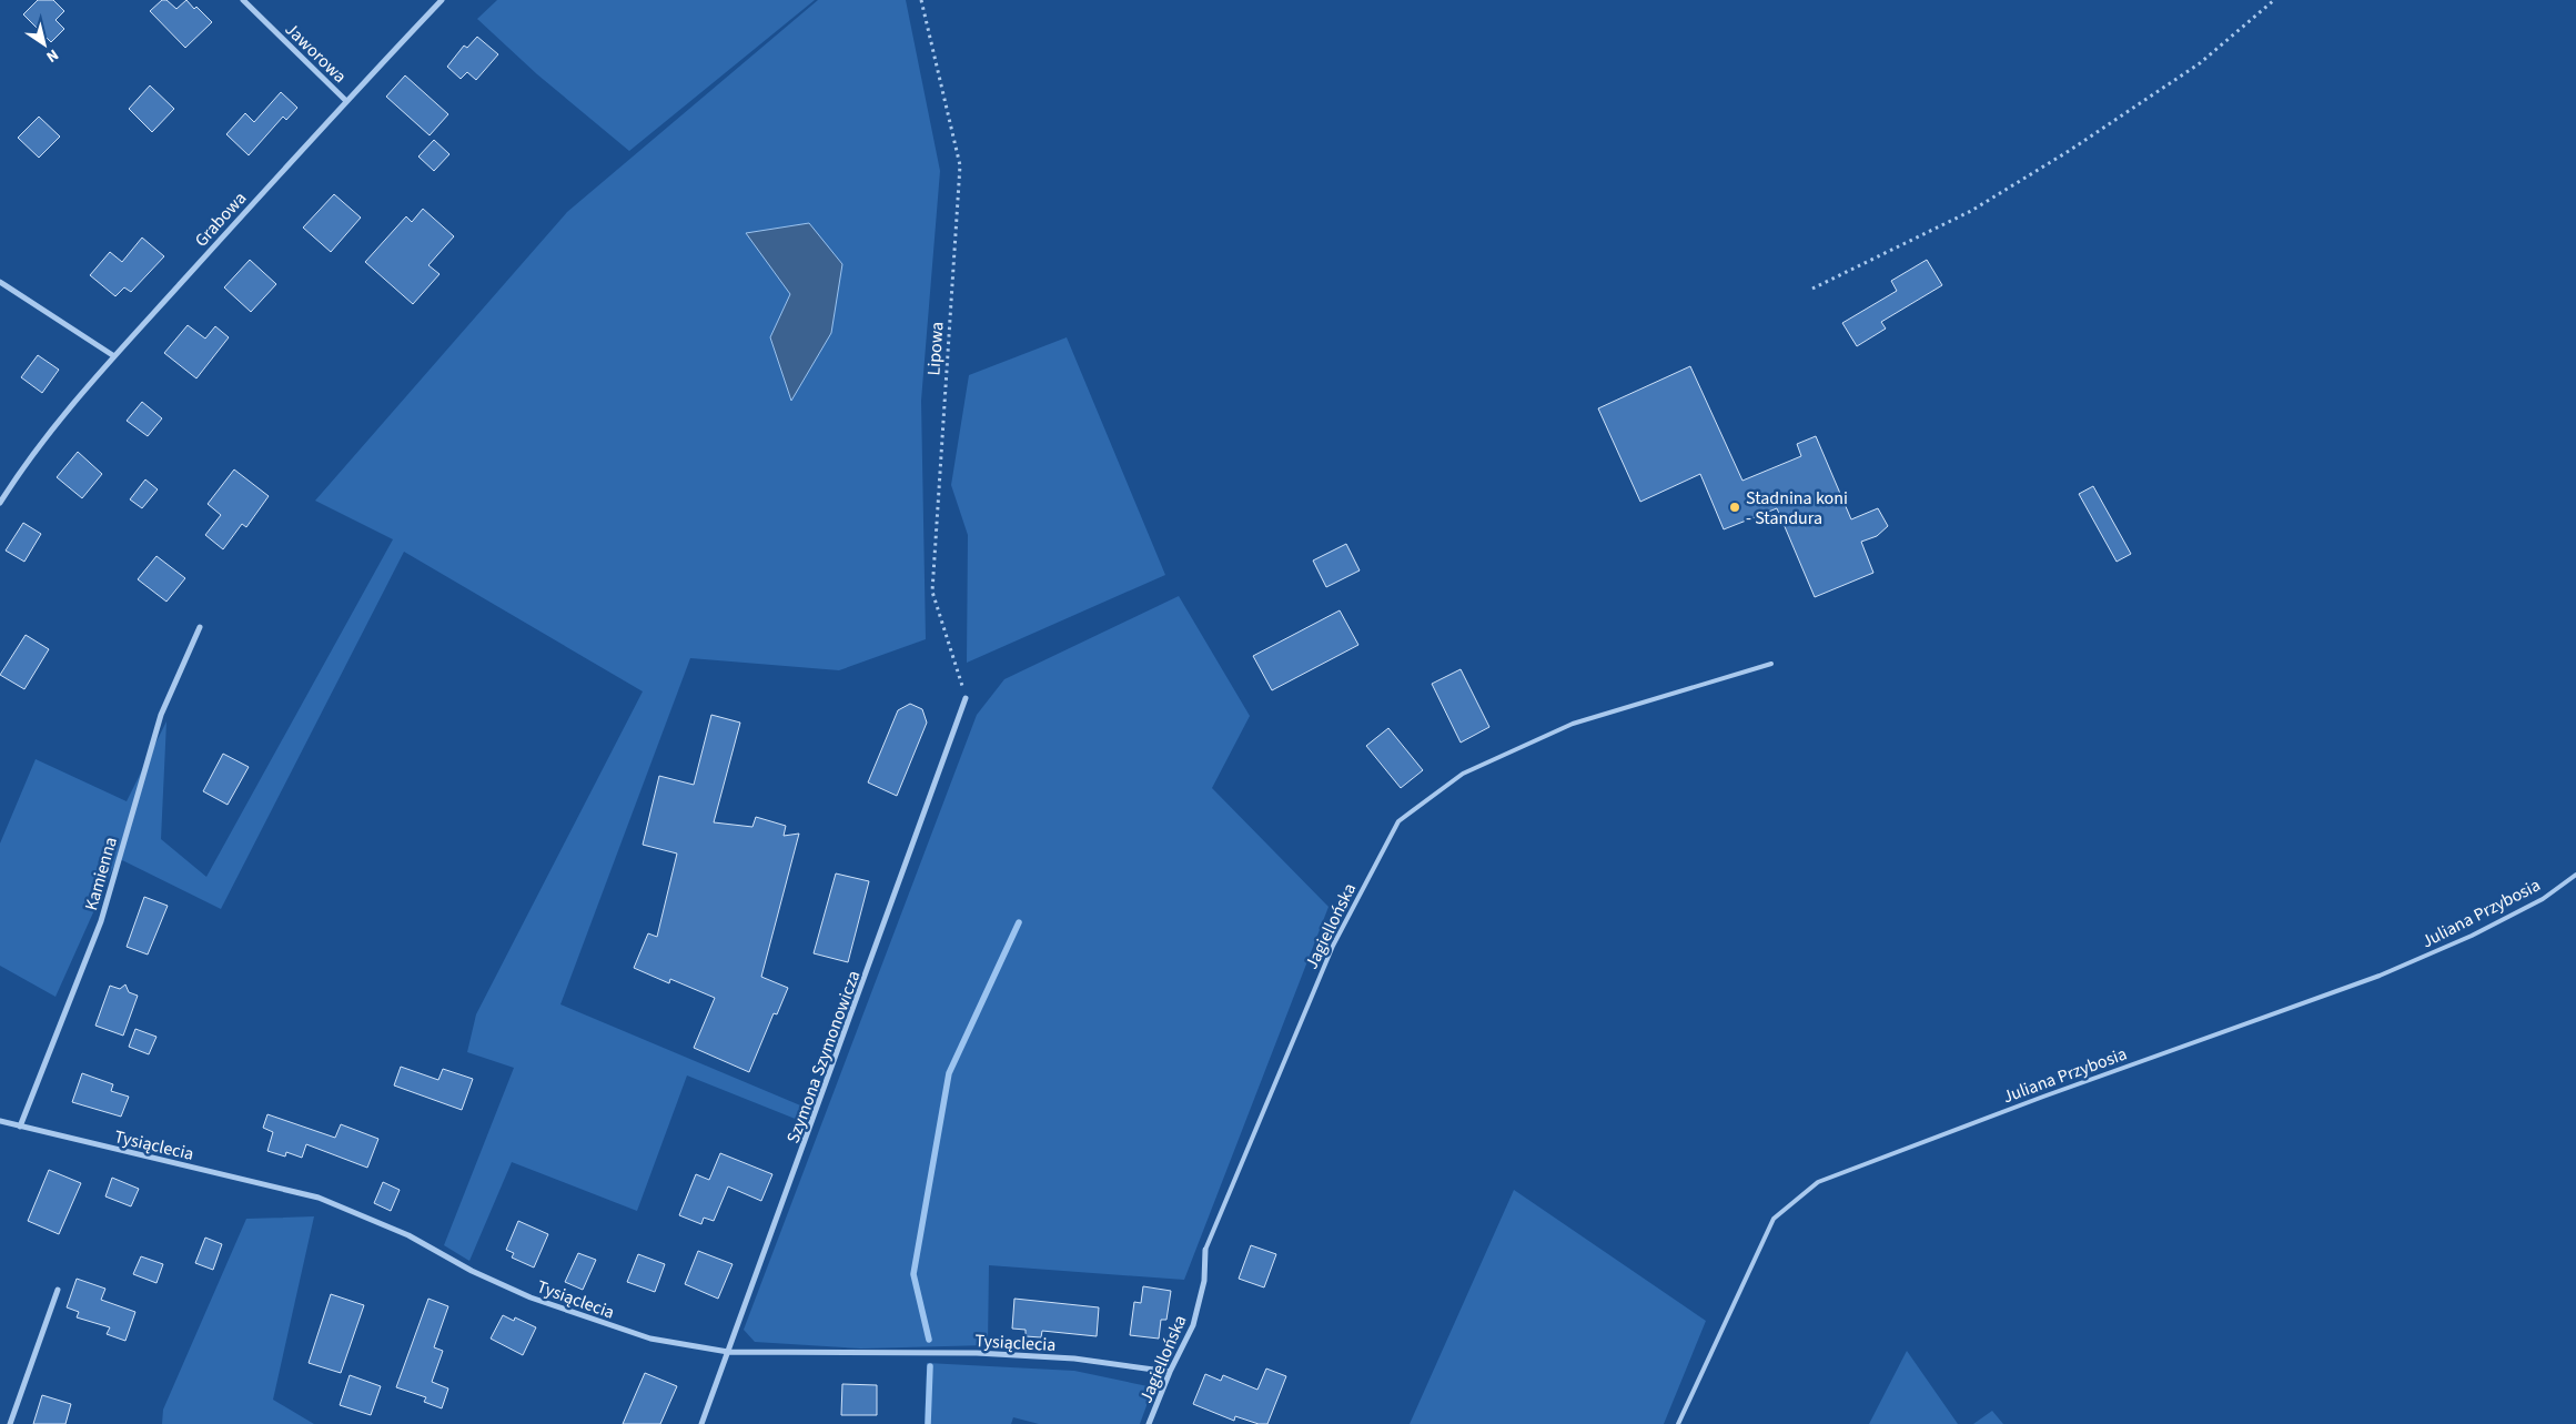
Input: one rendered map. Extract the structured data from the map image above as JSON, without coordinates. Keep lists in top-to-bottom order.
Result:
{
  "streets": {
    "street": [
      "Jaworowa",
      "Grabowa",
      "Kamienna",
      "Jagiellońska",
      "Szymona Szymonowicza",
      "Tysiąclecia"
    ],
    "lane": ["Juliana Przybosia"],
    "path": ["Lipowa"]
  },
  "crossings": [
    ["Jaworowa", "Grabowa"],
    ["Lipowa", "Szymona Szymonowicza"],
    ["Kamienna", "Tysiąclecia"],
    ["Jagiellońska", "Tysiąclecia"],
    ["Szymona Szymonowicza", "Tysiąclecia"]
  ],
  "places": ["Stadnina koni - Standura"],
  "north": "bottom right"
}
